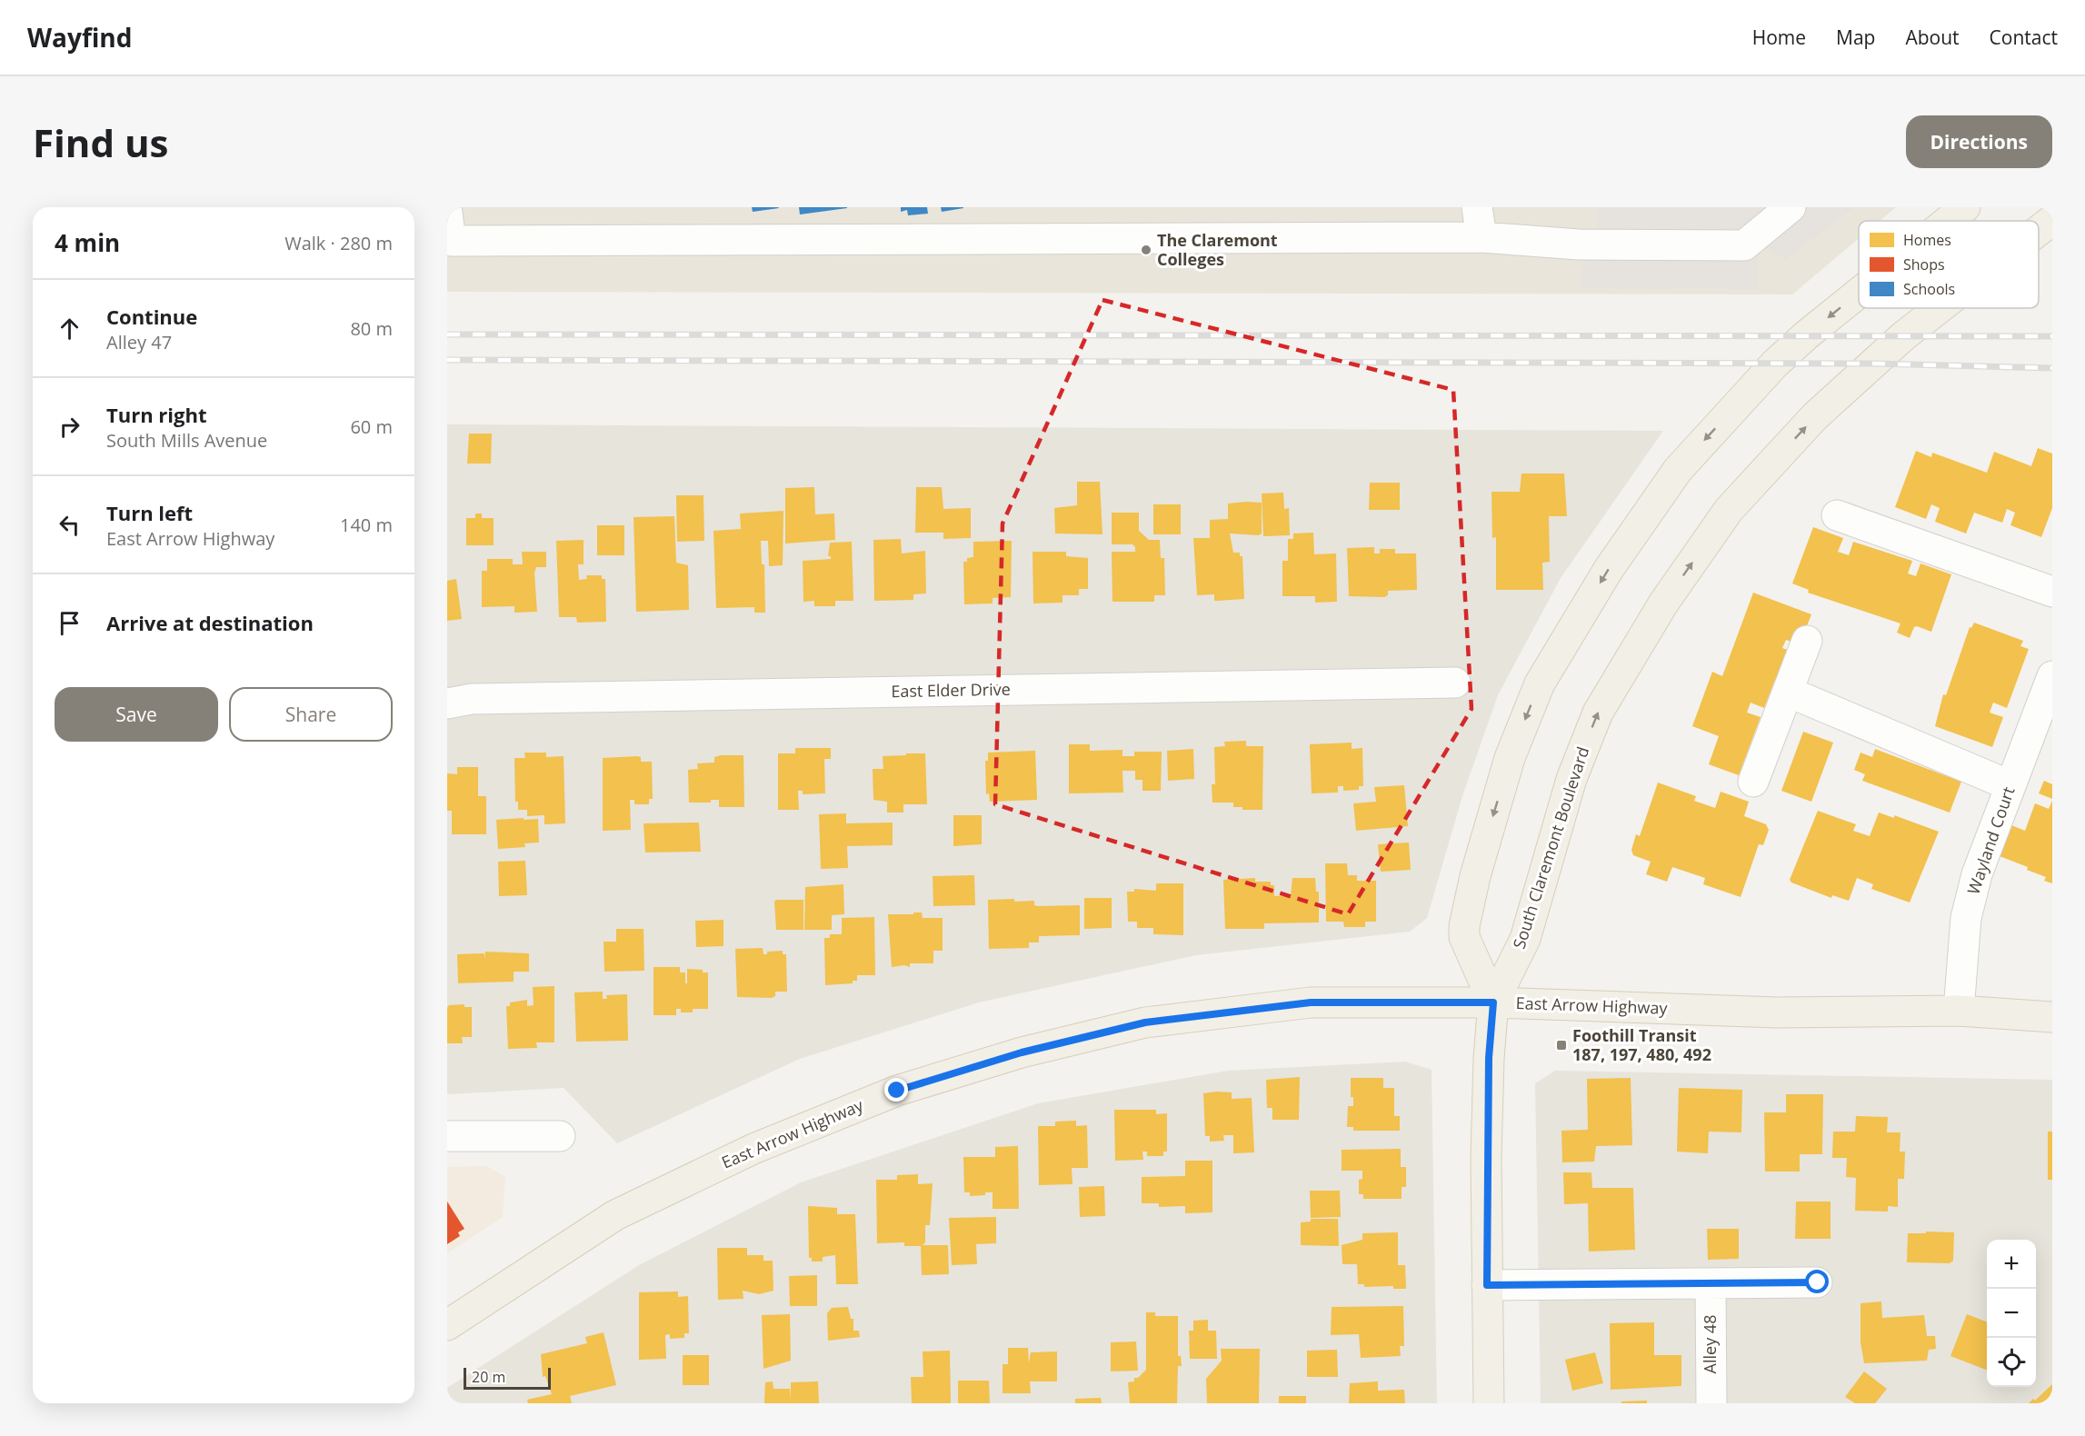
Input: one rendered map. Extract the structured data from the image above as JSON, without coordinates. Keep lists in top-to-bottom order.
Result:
{
  "streets": {
    "main road": ["South Claremont Boulevard", "East Arrow Highway"],
    "street": ["East Elder Drive", "Wayland Court", "Alley 48"]
  },
  "crossings": [
    ["Wayland Court", "East Arrow Highway"],
    ["South Claremont Boulevard", "East Arrow Highway"]
  ],
  "places": {
    "other": ["The Claremont Colleges"],
    "transit": ["Foothill Transit 187, 197, 480, 492"]
  },
  "legend": ["Homes", "Shops", "Schools"],
  "scale_bar": "20 m",
  "page": {
    "header": "Wayfind",
    "nav": [
      "Home",
      "Map",
      "About",
      "Contact"
    ],
    "buttons": [
      "Directions",
      ["Save", "Share"]
    ],
    "title": "Find us",
    "heading": ["4 min", "Walk · 280 m"],
    "list": [
      ["Continue", "Alley 47", "80 m"],
      ["Turn right", "South Mills Avenue", "60 m"],
      ["Turn left", "East Arrow Highway", "140 m"],
      "Arrive at destination"
    ],
    "map_buttons": ["+", "−"],
    "scale": "20 m"
  }
}
